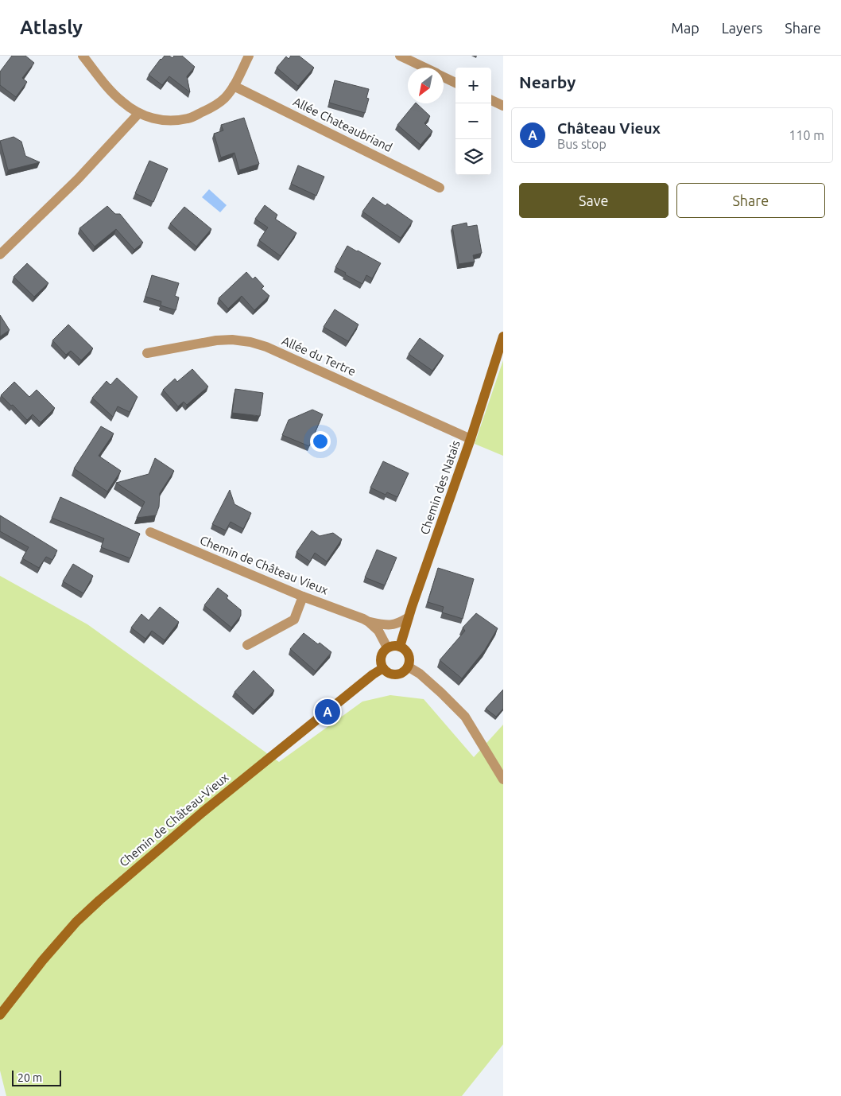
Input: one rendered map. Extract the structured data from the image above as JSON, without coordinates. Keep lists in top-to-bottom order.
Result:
{
  "streets": {
    "street": [
      "Allée Chateaubriand",
      "Allée du Tertre",
      "Chemin des Natais",
      "Chemin de Château Vieux",
      "Chemin de Château-Vieux"
    ]
  },
  "crossings": [
    ["Allée du Tertre", "Chemin des Natais"],
    ["Chemin des Natais", "Chemin de Château Vieux"],
    ["Chemin des Natais", "Chemin de Château-Vieux"],
    ["Chemin de Château Vieux", "Chemin de Château-Vieux"]
  ],
  "scale_bar": "20 m",
  "north": "bottom left",
  "page": {
    "header": "Atlasly",
    "nav": ["Map", "Layers", "Share"],
    "heading": "Nearby",
    "map_buttons": ["+", "−"],
    "list": [
      {
        "mark": "A",
        "name": "Château Vieux",
        "note": "Bus stop",
        "value": "110 m"
      }
    ],
    "buttons": ["Save", "Share"],
    "pins": "A",
    "scale": "20 m"
  }
}
